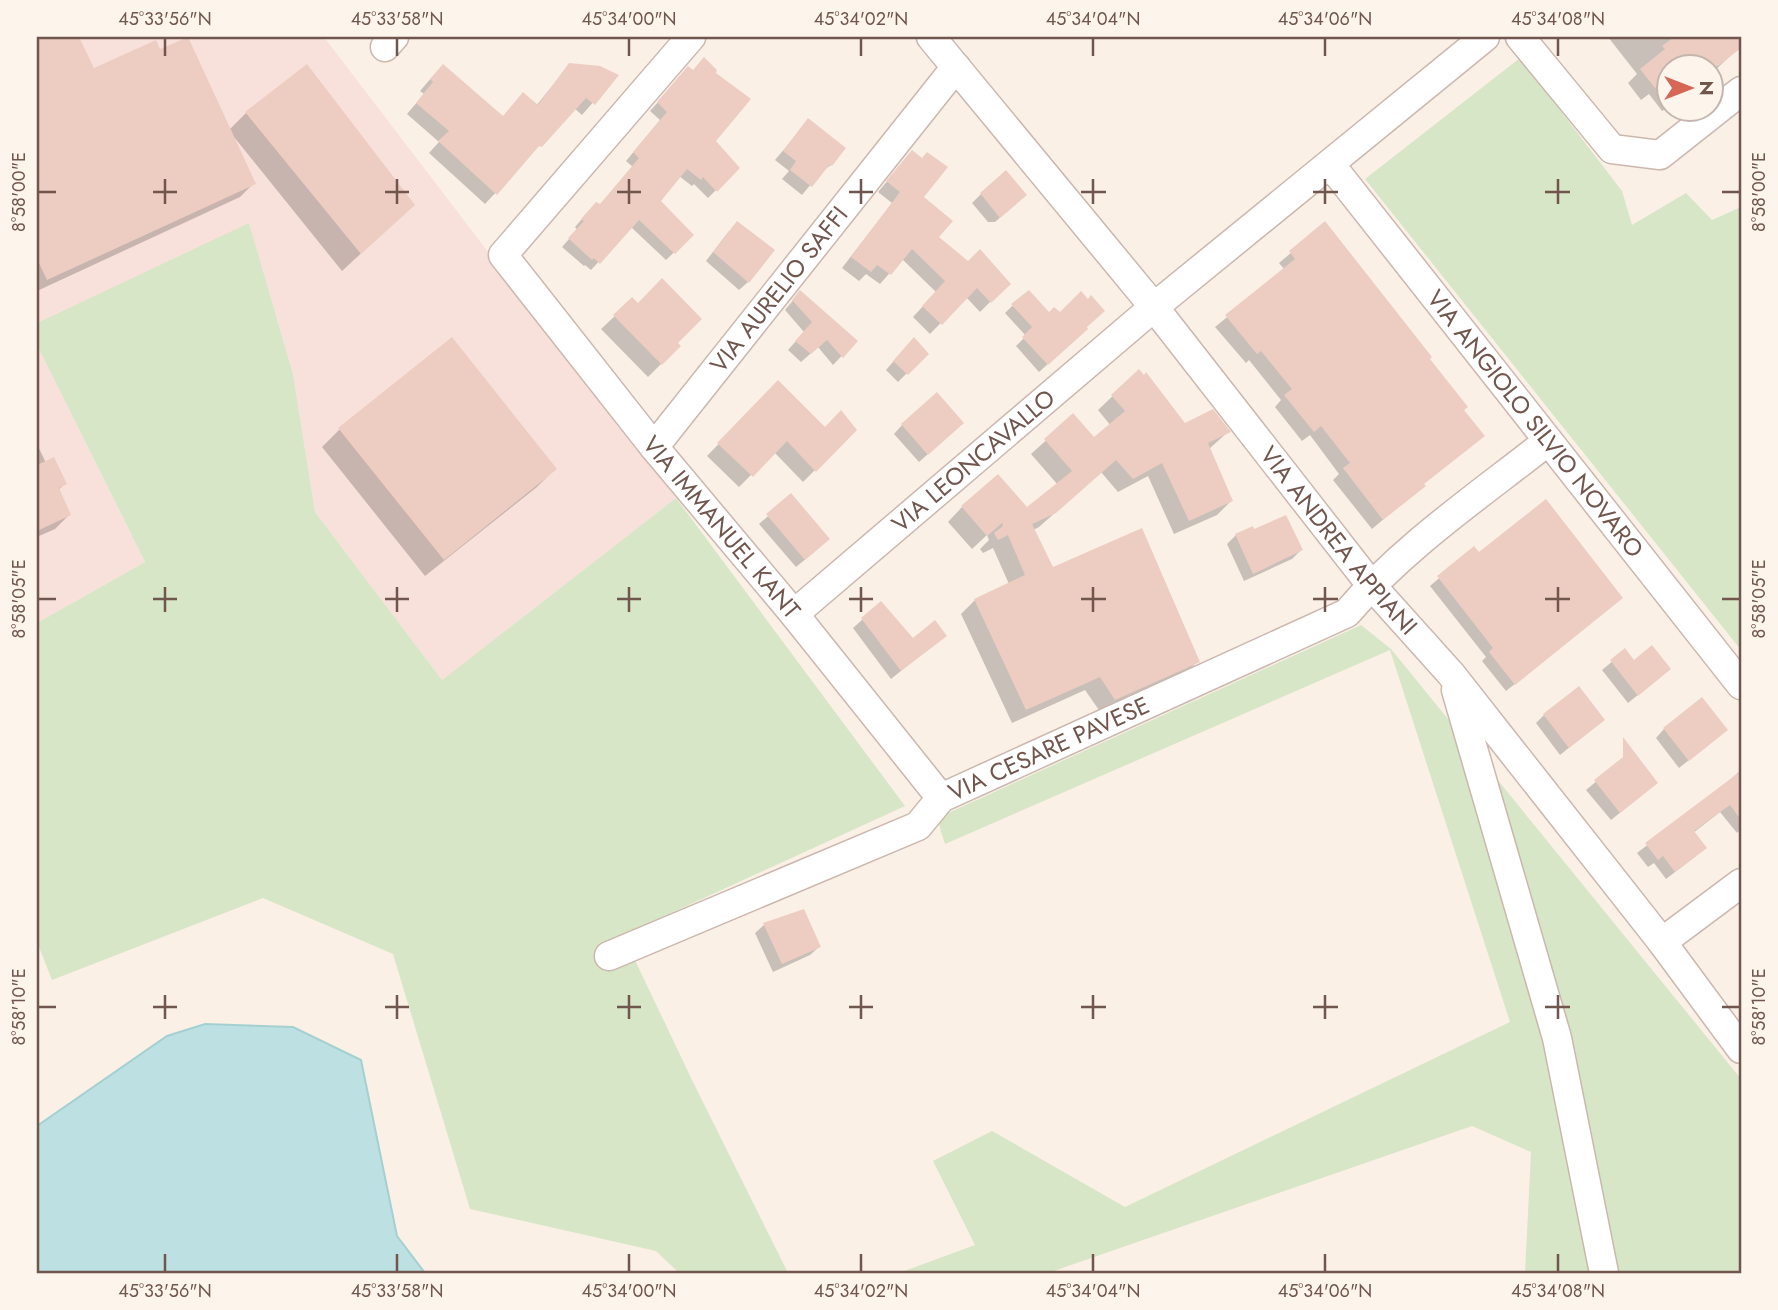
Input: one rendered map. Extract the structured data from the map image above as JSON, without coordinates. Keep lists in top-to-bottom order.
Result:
{
  "streets": {
    "street": [
      "VIA AURELIO SAFFI",
      "VIA ANGIOLO SILVIO NOVARO",
      "VIA LEONCAVALLO",
      "VIA IMMANUEL KANT",
      "VIA ANDREA APPIANI",
      "VIA CESARE PAVESE"
    ]
  },
  "crossings": [
    ["VIA AURELIO SAFFI", "VIA IMMANUEL KANT"],
    ["VIA AURELIO SAFFI", "VIA ANDREA APPIANI"],
    ["VIA ANGIOLO SILVIO NOVARO", "VIA LEONCAVALLO"],
    ["VIA ANGIOLO SILVIO NOVARO", "VIA CESARE PAVESE"],
    ["VIA LEONCAVALLO", "VIA IMMANUEL KANT"],
    ["VIA LEONCAVALLO", "VIA ANDREA APPIANI"],
    ["VIA IMMANUEL KANT", "VIA CESARE PAVESE"],
    ["VIA ANDREA APPIANI", "VIA CESARE PAVESE"]
  ],
  "north": "right",
  "coordinates": [
    "45°33'56\"N",
    "45°33'58\"N",
    "45°34'00\"N",
    "45°34'02\"N",
    "45°34'04\"N",
    "45°34'06\"N",
    "45°34'08\"N",
    "8°58'00\"E",
    "8°58'05\"E",
    "8°58'10\"E"
  ]
}
